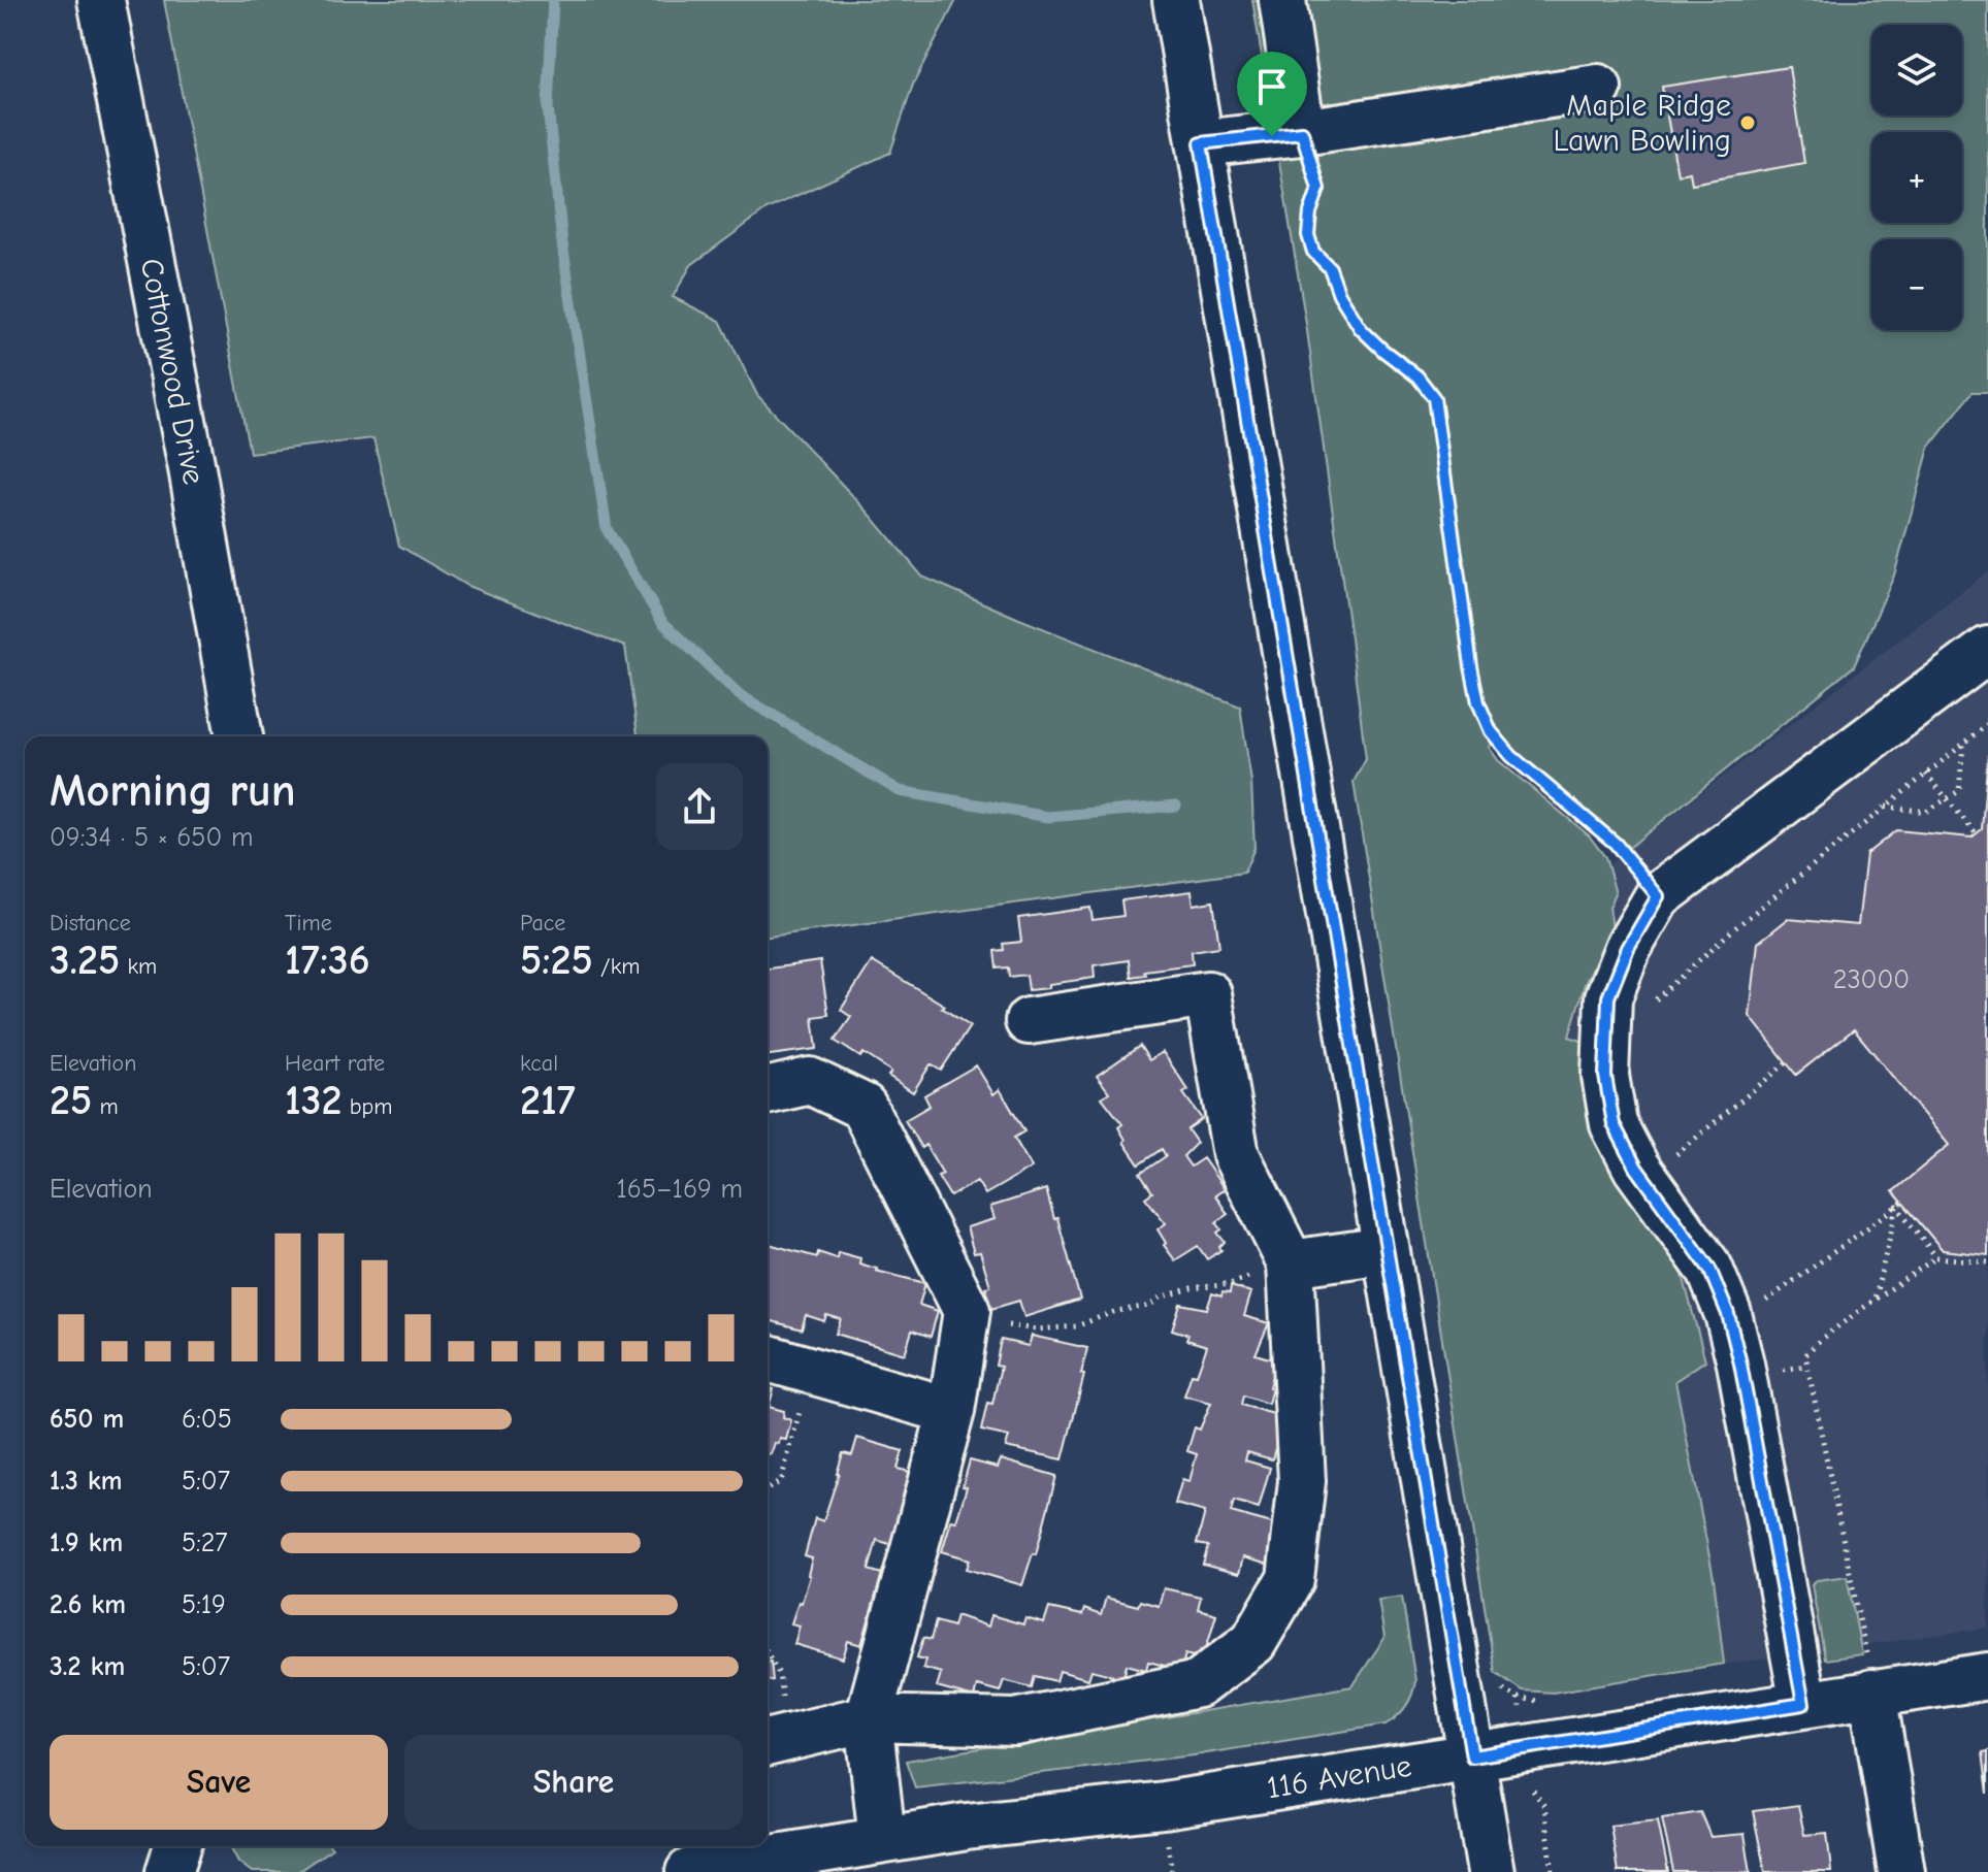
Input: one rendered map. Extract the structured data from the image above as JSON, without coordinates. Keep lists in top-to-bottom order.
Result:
{
  "streets": {
    "street": ["Cottonwood Drive", "116 Avenue"]
  },
  "places": ["Maple Ridge Lawn Bowling"],
  "house_numbers": ["23000"],
  "page": {
    "map_buttons": ["+", "−"],
    "heading": ["Morning run", "09:34 · 5 × 650 m"],
    "stats": [
      ["Distance", "3.25 km"],
      ["Time", "17:36"],
      ["Pace", "5:25 /km"],
      ["Elevation", "25 m"],
      ["Heart rate", "132 bpm"],
      ["kcal", "217"]
    ],
    "chart": ["Elevation", "165–169 m"],
    "list": [
      {
        "name": "650 m",
        "note": "6:05"
      },
      {
        "name": "1.3 km",
        "note": "5:07"
      },
      {
        "name": "1.9 km",
        "note": "5:27"
      },
      {
        "name": "2.6 km",
        "note": "5:19"
      },
      {
        "name": "3.2 km",
        "note": "5:07"
      }
    ],
    "buttons": ["Save", "Share"]
  }
}
